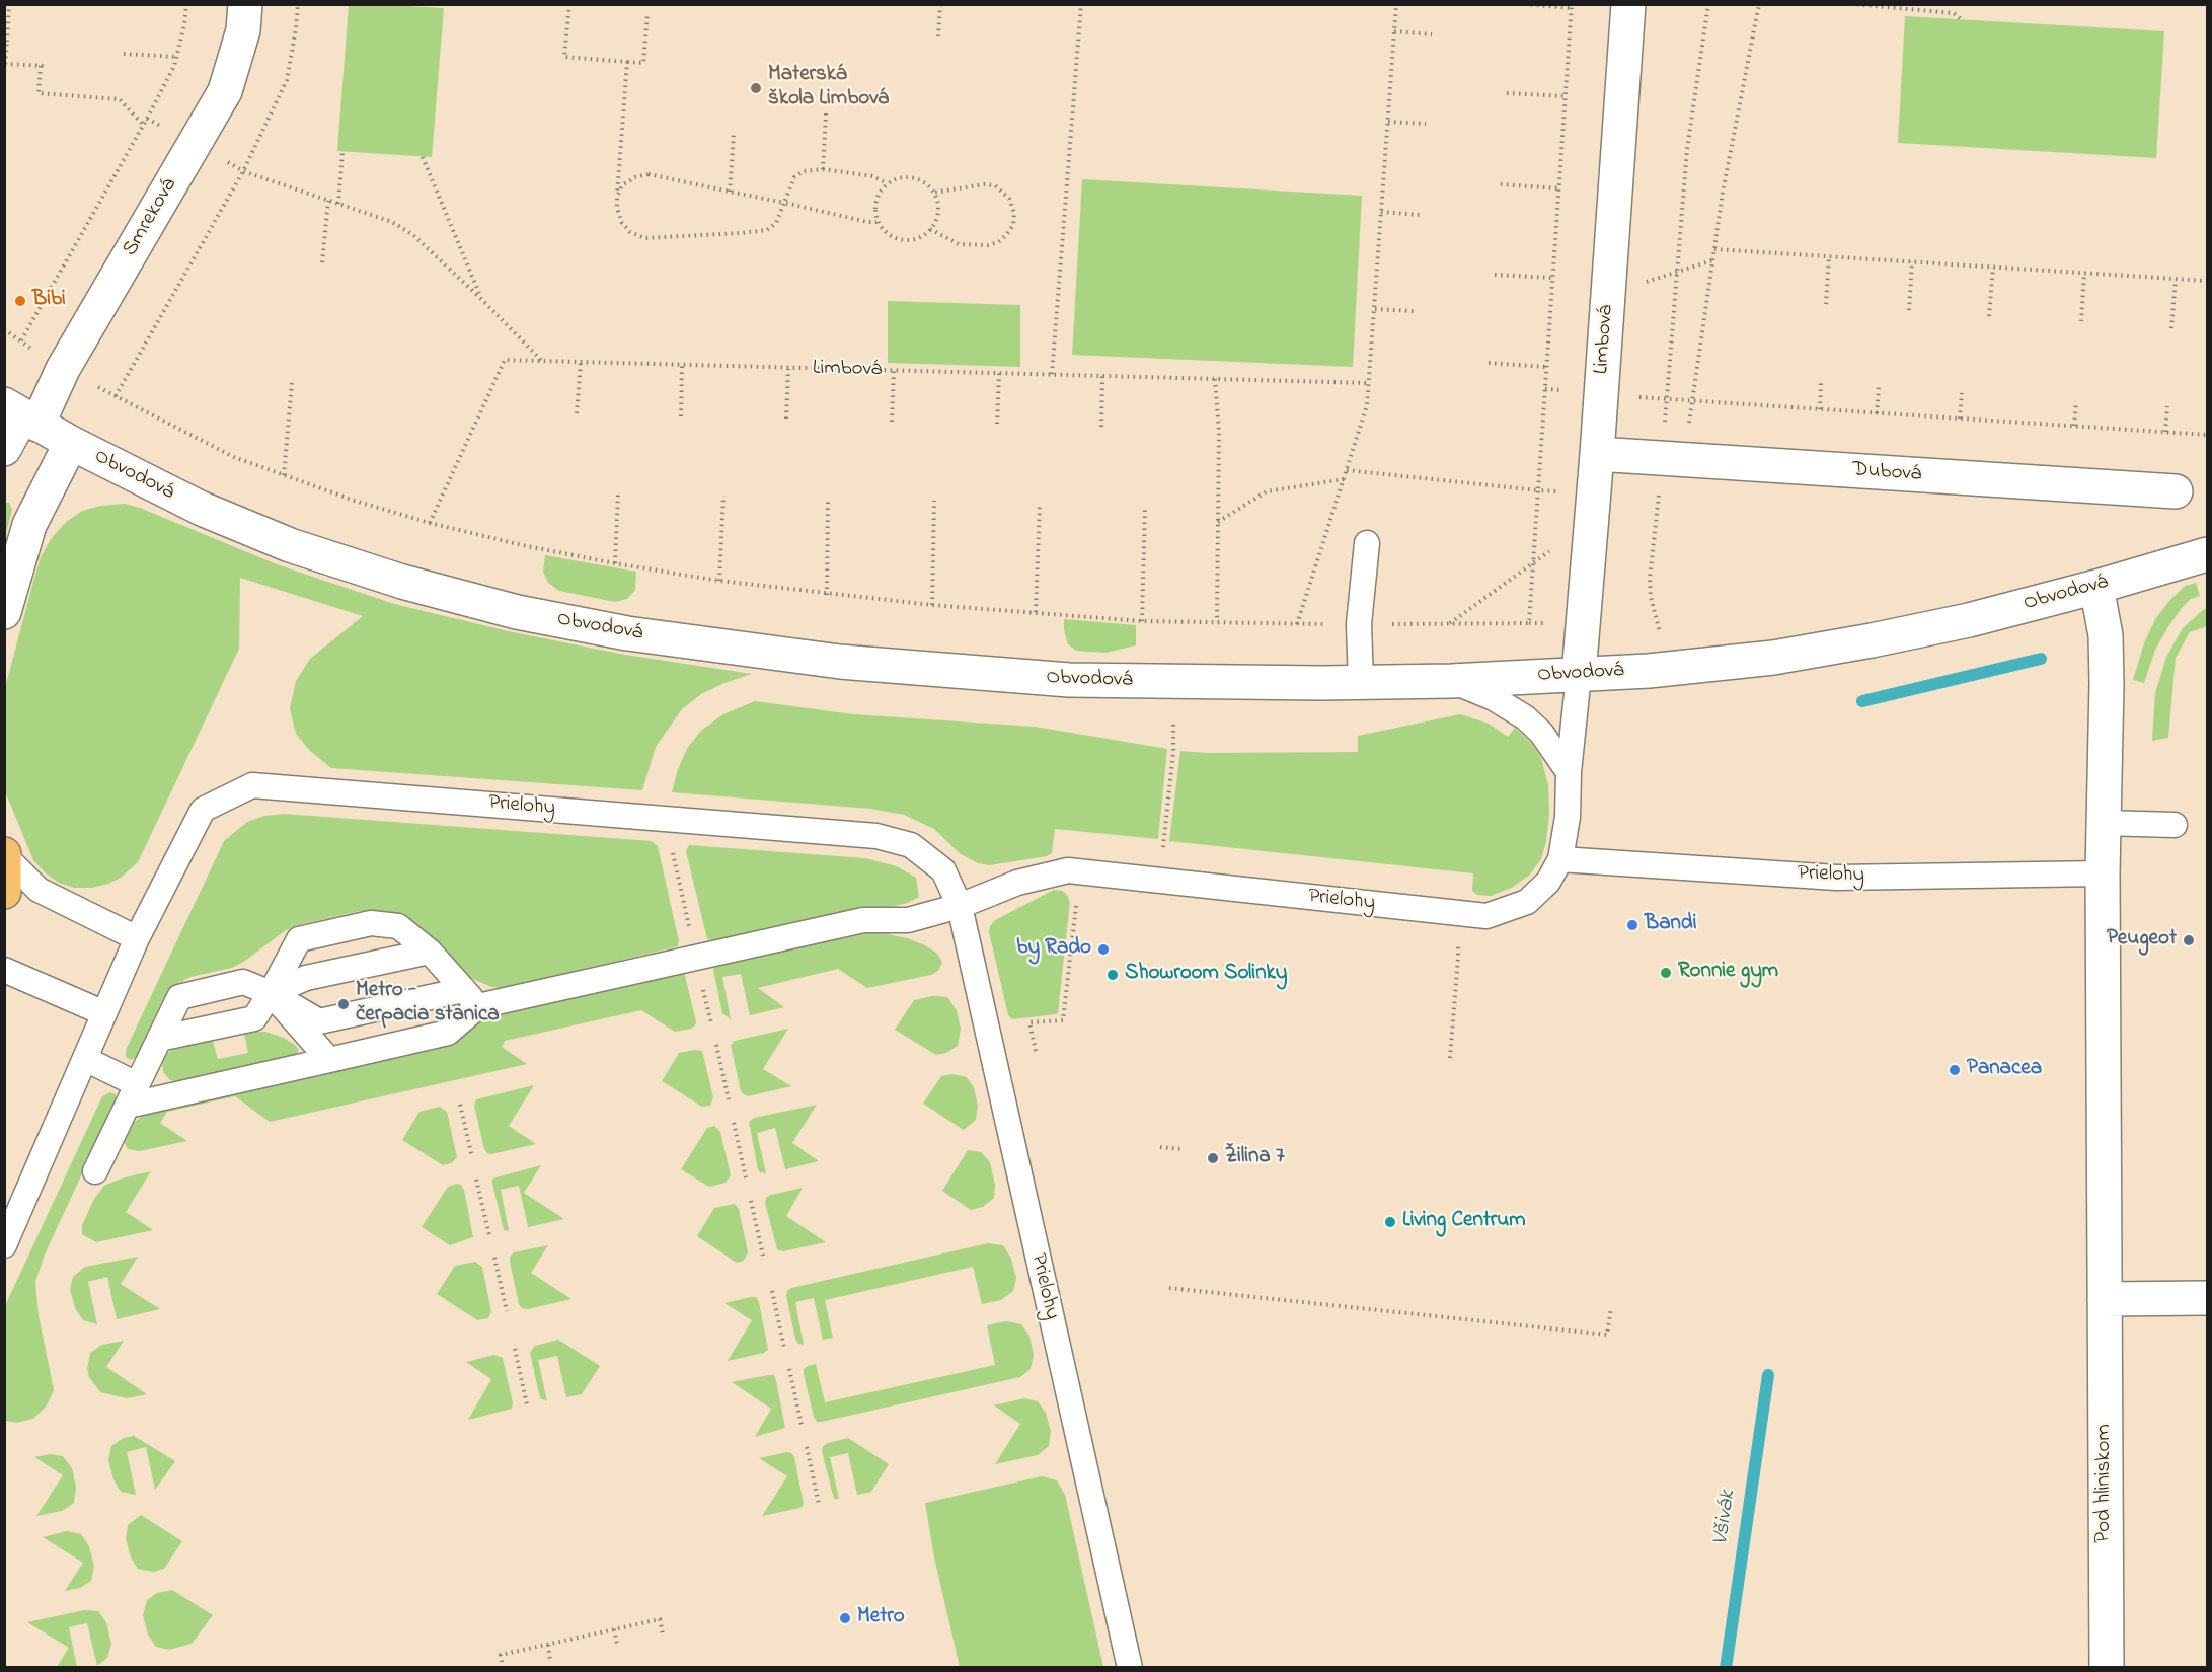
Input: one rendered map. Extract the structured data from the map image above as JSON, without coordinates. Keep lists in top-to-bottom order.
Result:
{
  "streets": {
    "street": [
      "Smreková",
      "Limbová",
      "Dubová",
      "Obvodová",
      "Pod hliniskom"
    ],
    "lane": ["Prielohy"]
  },
  "crossings": [
    ["Smreková", "Obvodová"],
    ["Limbová", "Dubová"],
    ["Limbová", "Obvodová"],
    ["Limbová", "Prielohy"],
    ["Obvodová", "Prielohy"]
  ],
  "water": ["Všivák"],
  "places": [
    "Materská škola Limbová",
    "Bibi",
    "Bandi",
    "Peugeot",
    "by Rado",
    "Ronnie gym",
    "Showroom Solinky",
    "Metro - čerpacia stanica",
    "Panacea",
    "Žilina 7",
    "Living Centrum",
    "Metro"
  ]
}
